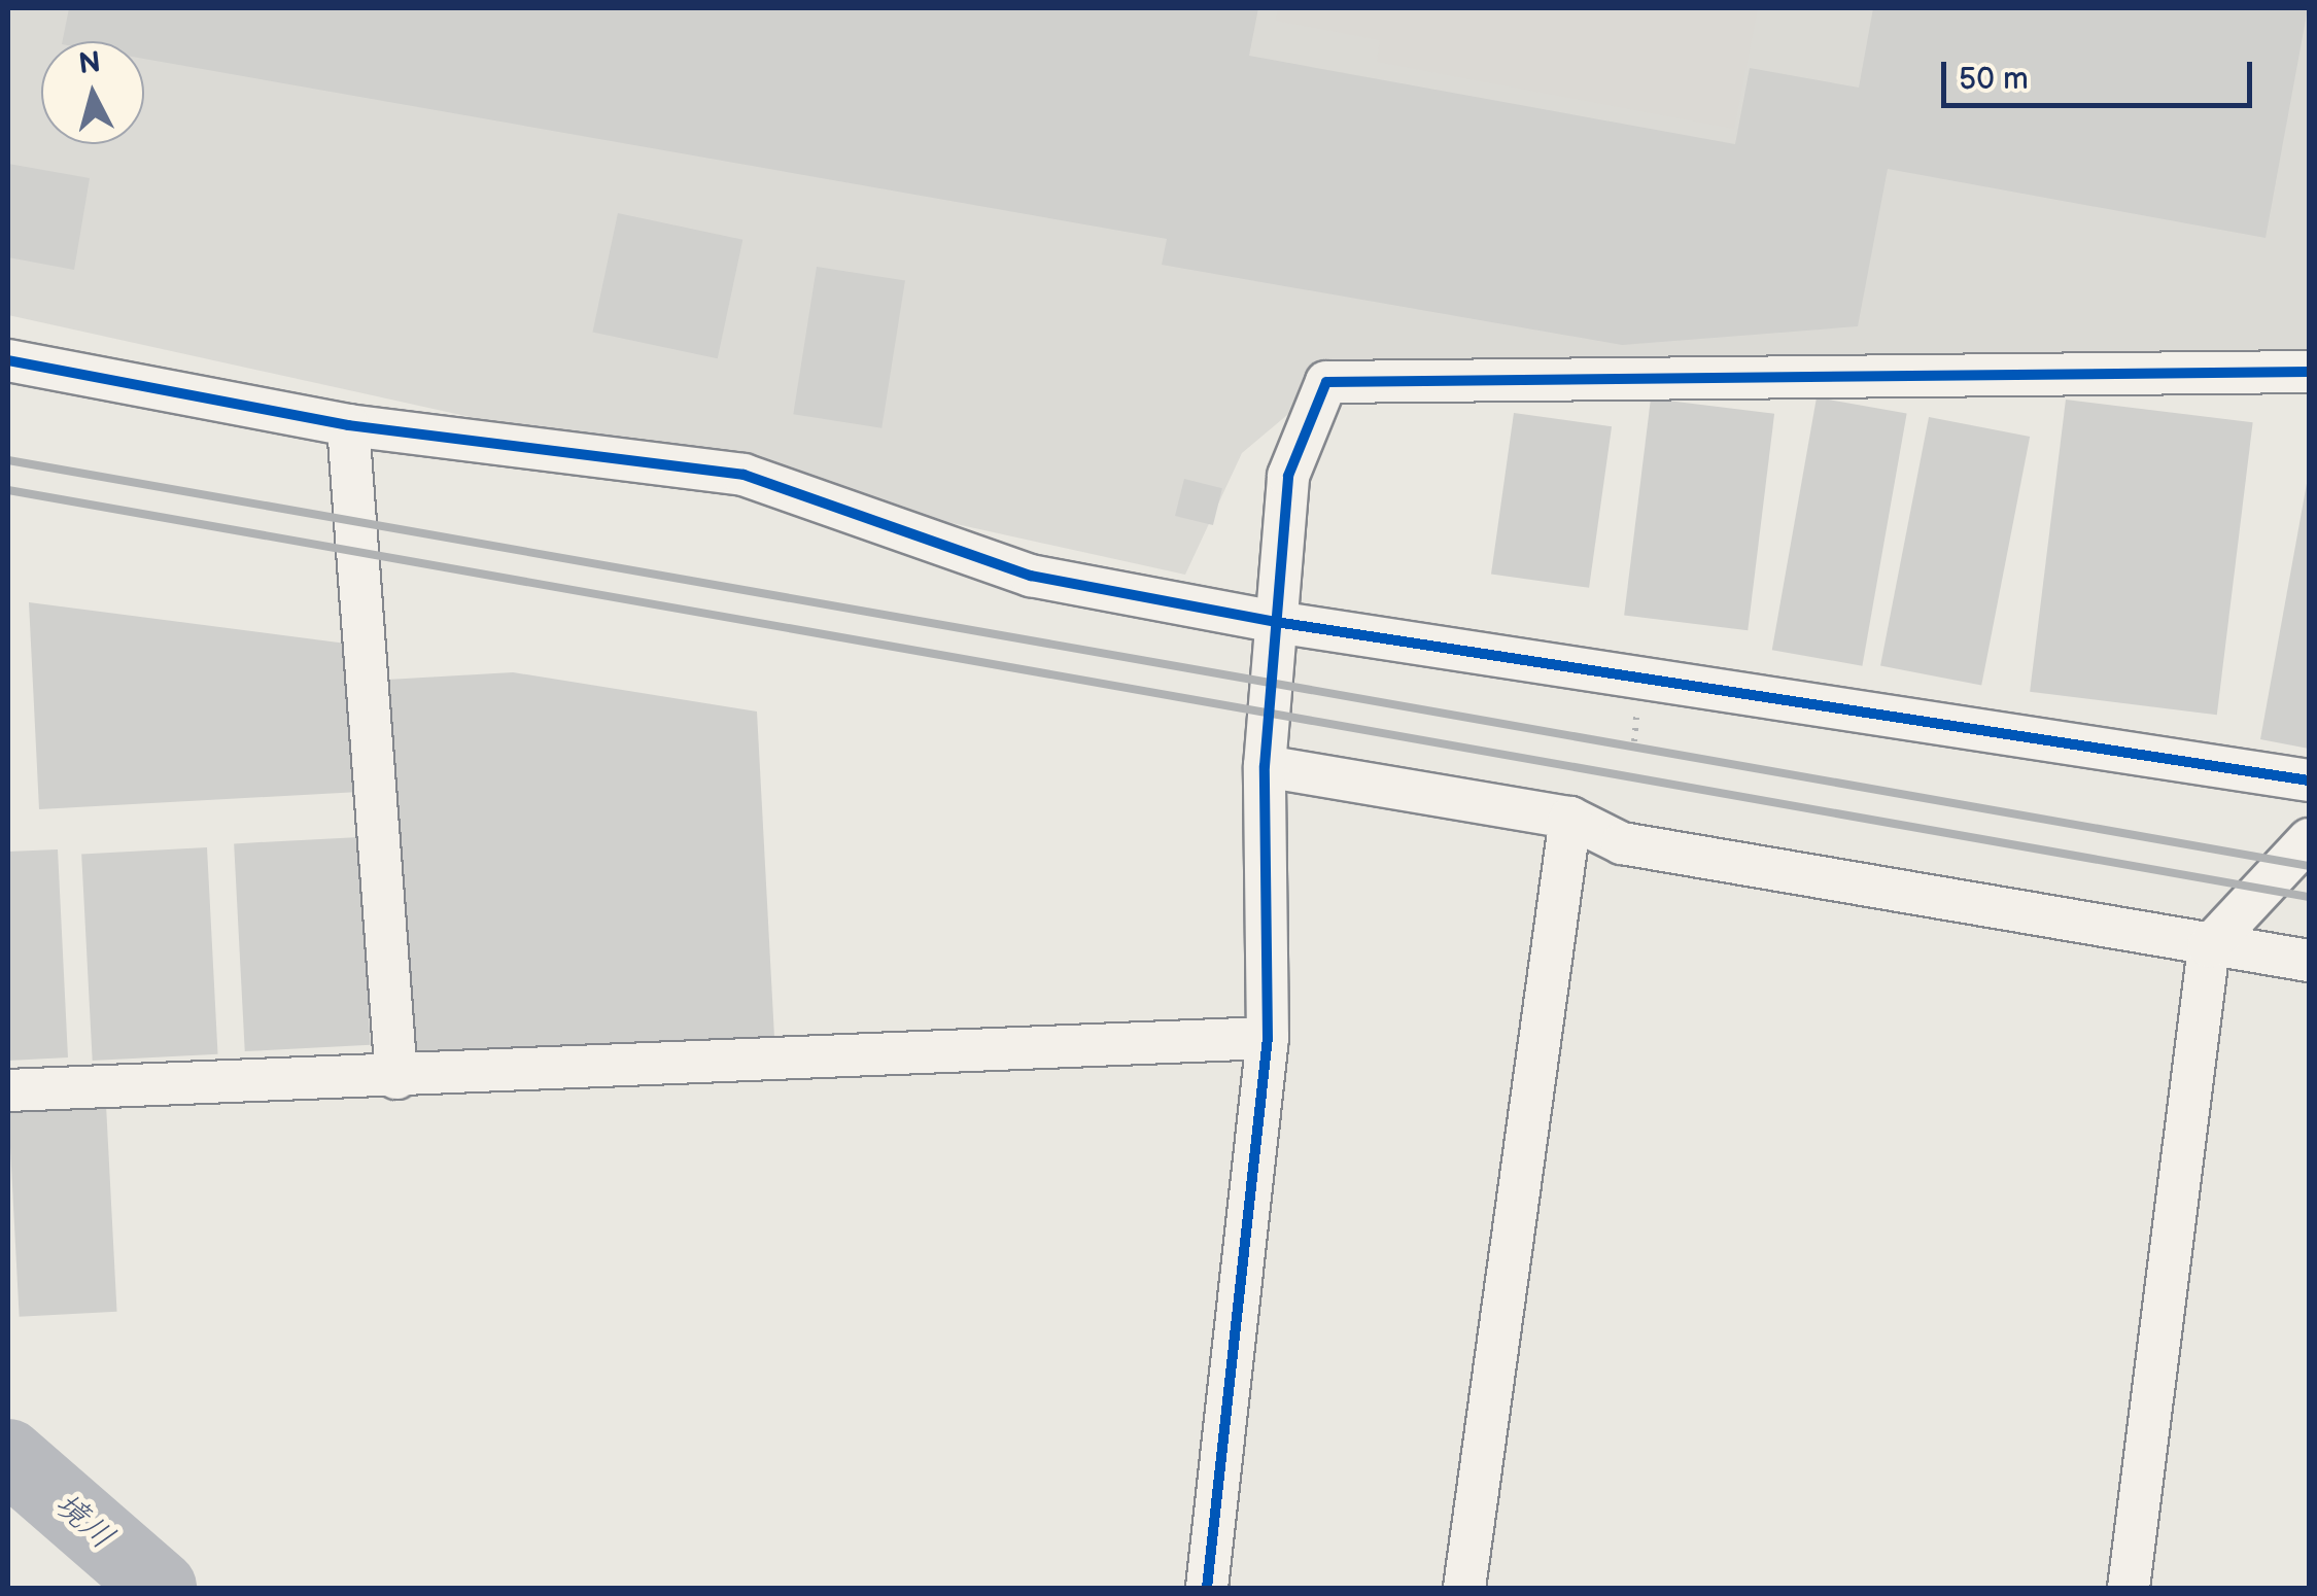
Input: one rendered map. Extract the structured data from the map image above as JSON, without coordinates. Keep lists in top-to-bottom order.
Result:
{
  "water": ["境川"],
  "scale_bar": "50 m",
  "north": "top"
}
